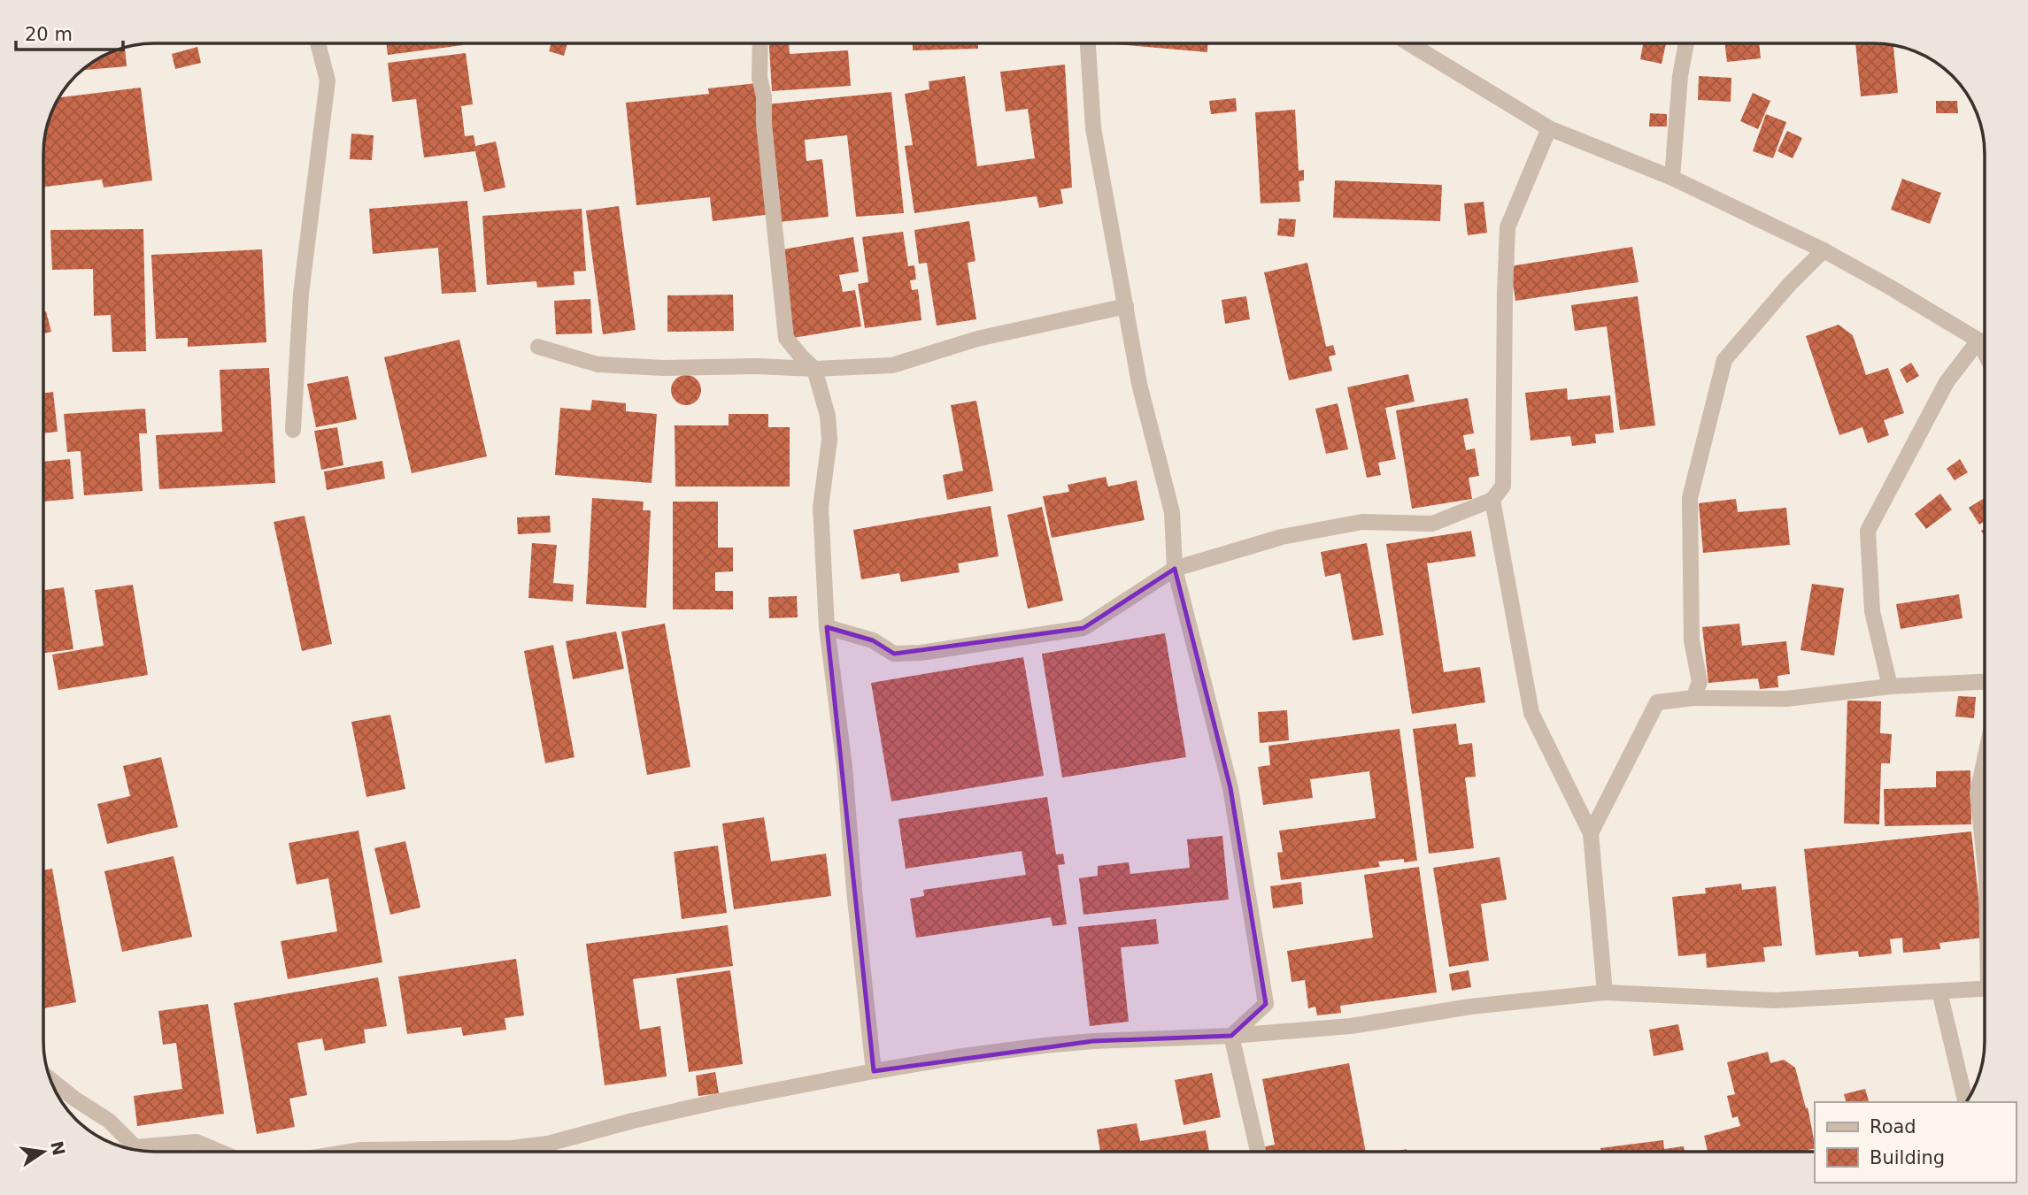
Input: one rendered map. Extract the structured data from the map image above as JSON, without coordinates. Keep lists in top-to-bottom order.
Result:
{
  "legend": ["Road", "Building"],
  "scale_bar": "20 m",
  "north": "right"
}
